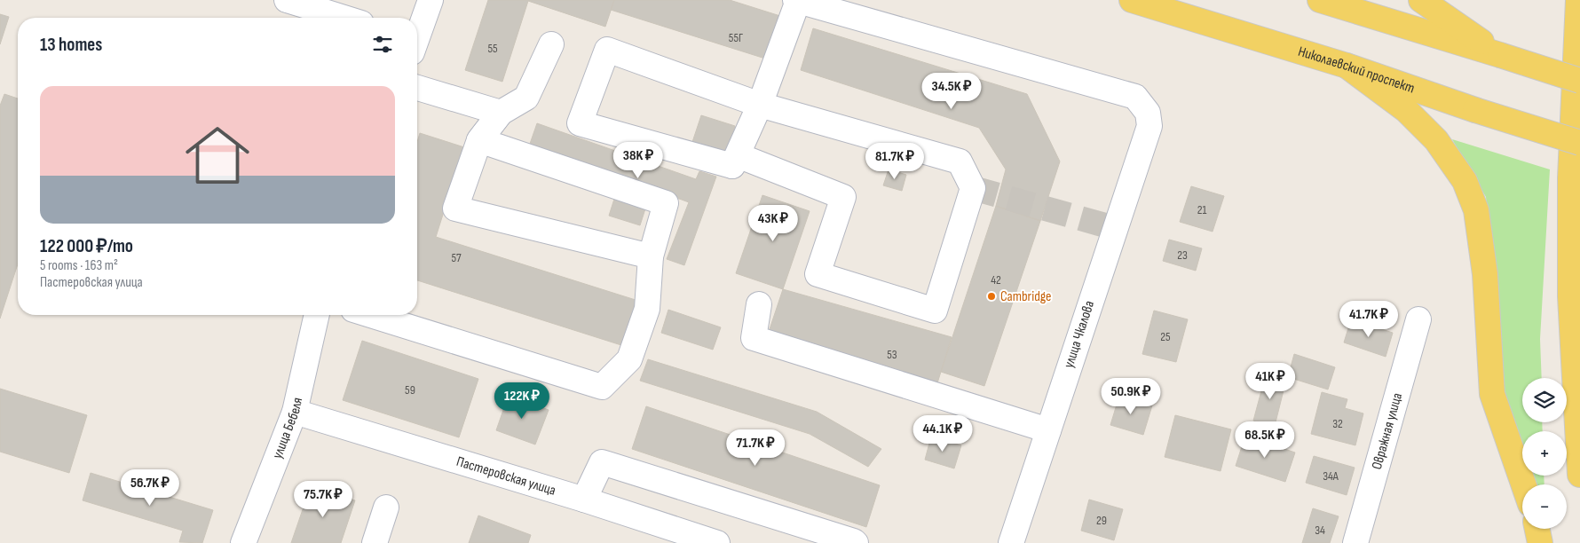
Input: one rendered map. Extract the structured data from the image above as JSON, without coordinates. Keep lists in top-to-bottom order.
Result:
{
  "streets": {
    "main road": ["Николаевский проспект"],
    "street": [
      "улица Чкалова",
      "улица Бебеля",
      "Овражная улица",
      "Пастеровская улица"
    ]
  },
  "crossings": [
    ["улица Бебеля", "Пастеровская улица"]
  ],
  "places": ["Cambridge"],
  "house_numbers": [
    "55Г",
    "55",
    "21",
    "23",
    "57",
    "42",
    "25",
    "53",
    "59",
    "32",
    "34А",
    "29",
    "34"
  ],
  "page": {
    "heading": "13 homes",
    "list": [
      {
        "name": "122 000 ₽/mo",
        "note": "5 rooms · 163 m² · Пастеровская улица"
      }
    ],
    "price": [
      "34.5K ₽",
      "38K ₽",
      "81.7K ₽",
      "43K ₽",
      "41.7K ₽",
      "41K ₽",
      "50.9K ₽",
      "122K ₽",
      "44.1K ₽",
      "68.5K ₽",
      "71.7K ₽",
      "56.7K ₽",
      "75.7K ₽"
    ],
    "map_buttons": ["+", "−"]
  }
}
